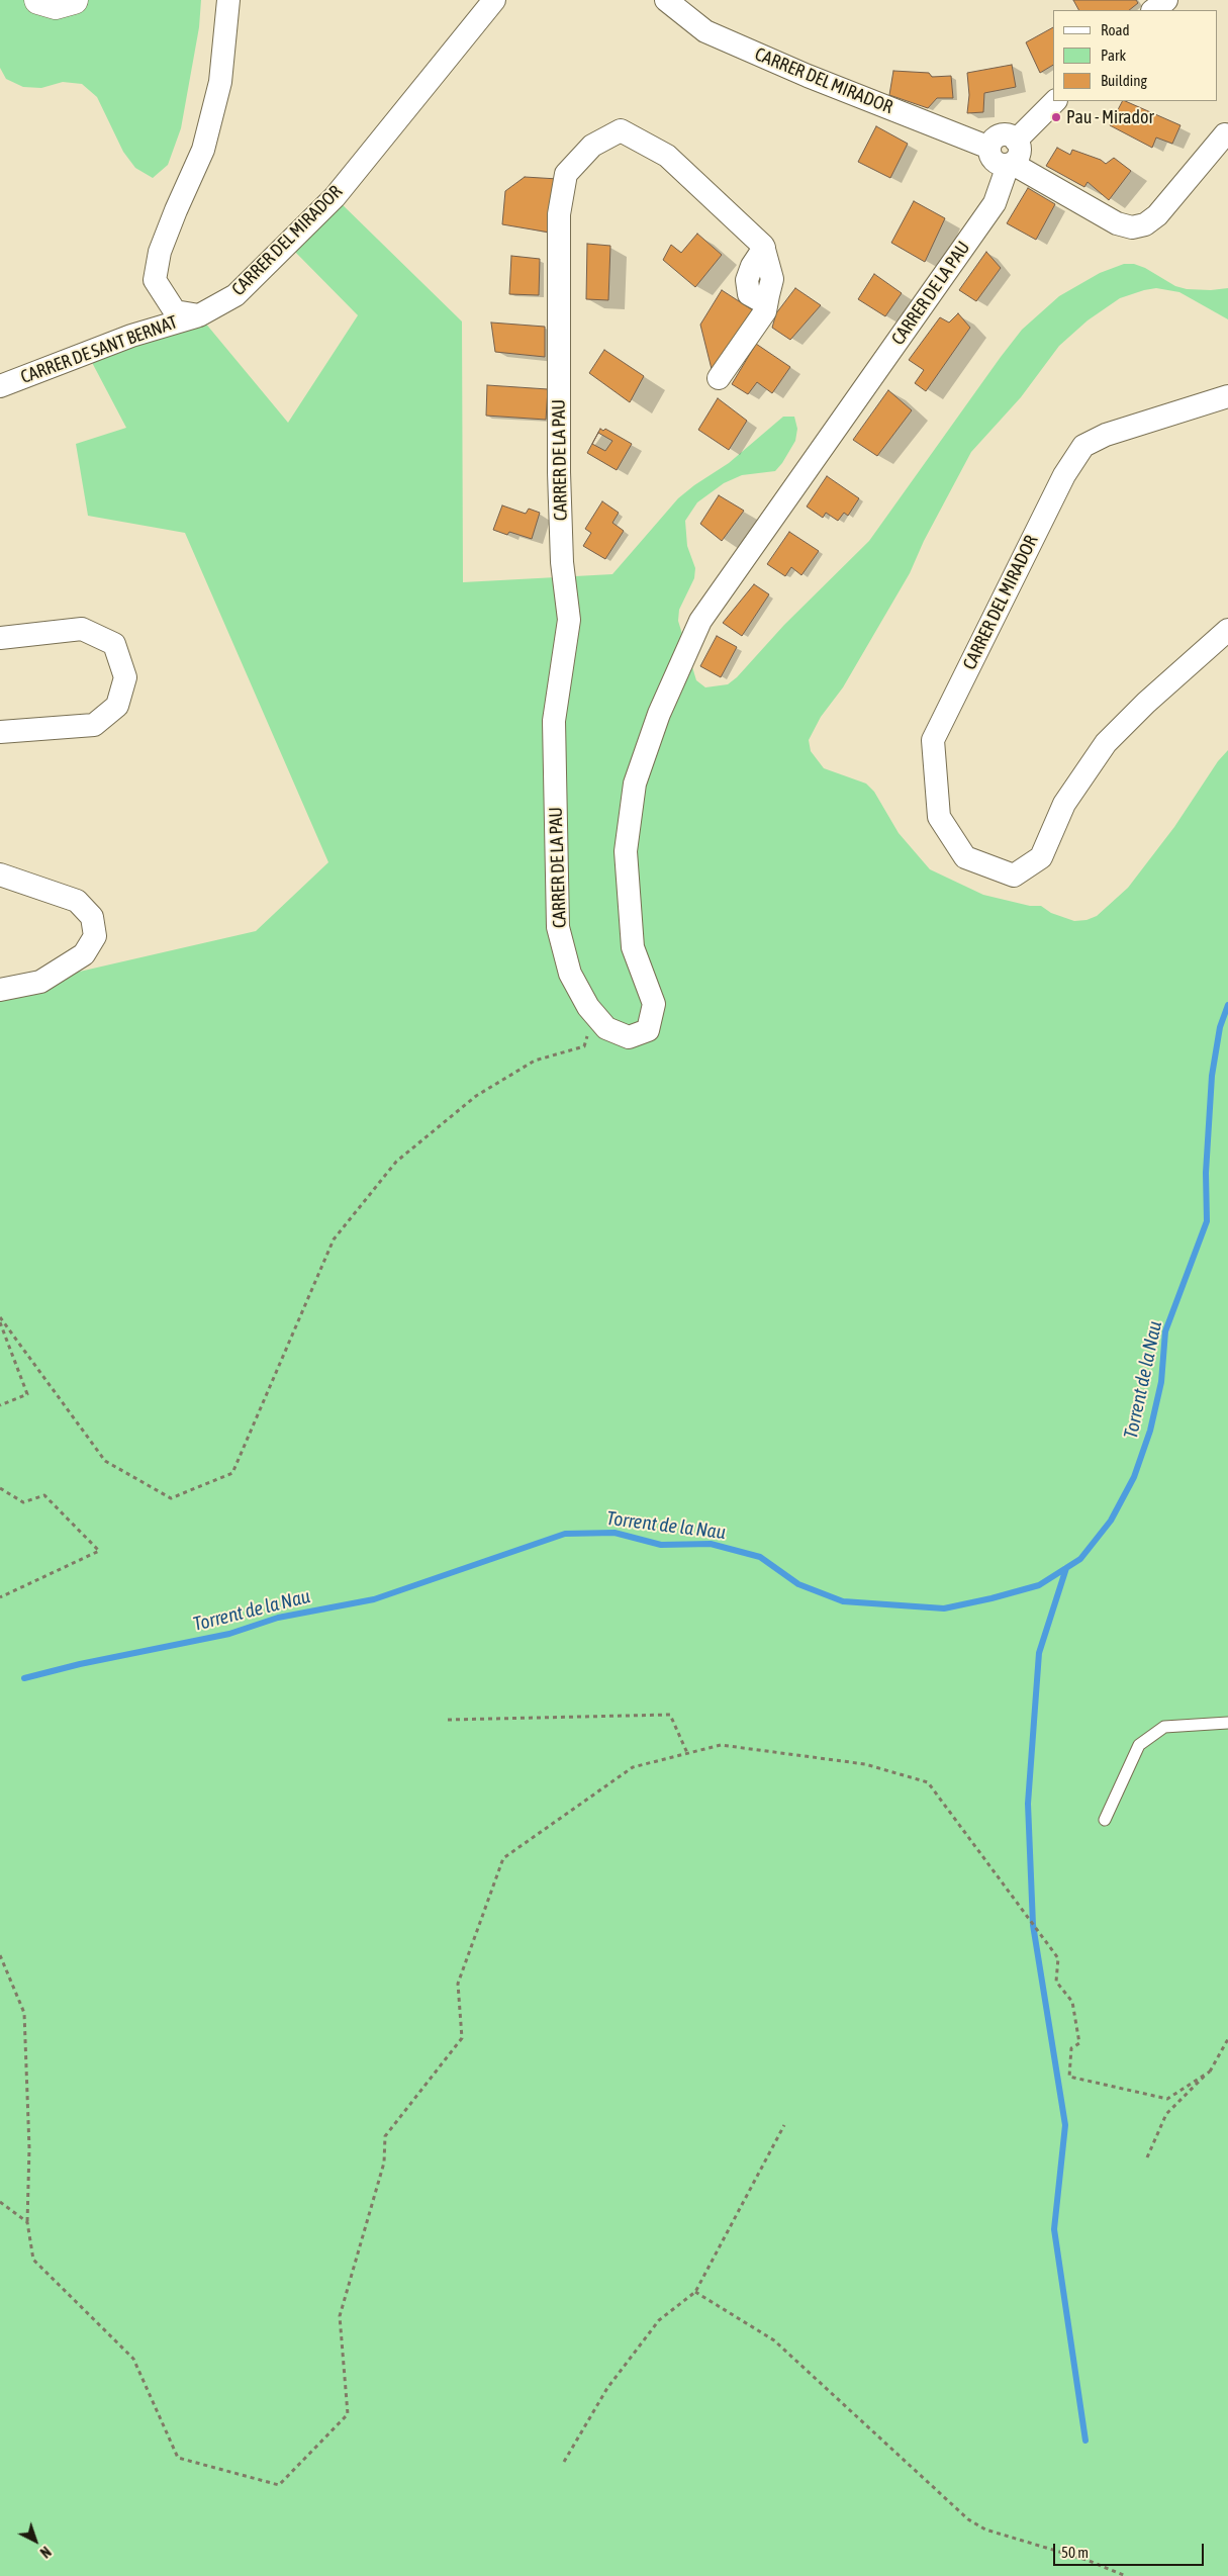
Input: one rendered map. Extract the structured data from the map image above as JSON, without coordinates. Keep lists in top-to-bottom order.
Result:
{
  "streets": {
    "street": ["CARRER DEL MIRADOR", "CARRER DE LA PAU", "CARRER DE SANT BERNAT"]
  },
  "crossings": [
    ["CARRER DEL MIRADOR", "CARRER DE LA PAU"],
    ["CARRER DEL MIRADOR", "CARRER DE SANT BERNAT"]
  ],
  "water": ["Torrent de la Nau"],
  "places": ["Pau - Mirador"],
  "legend": ["Road", "Park", "Building"],
  "scale_bar": "50 m",
  "north": "bottom right"
}
